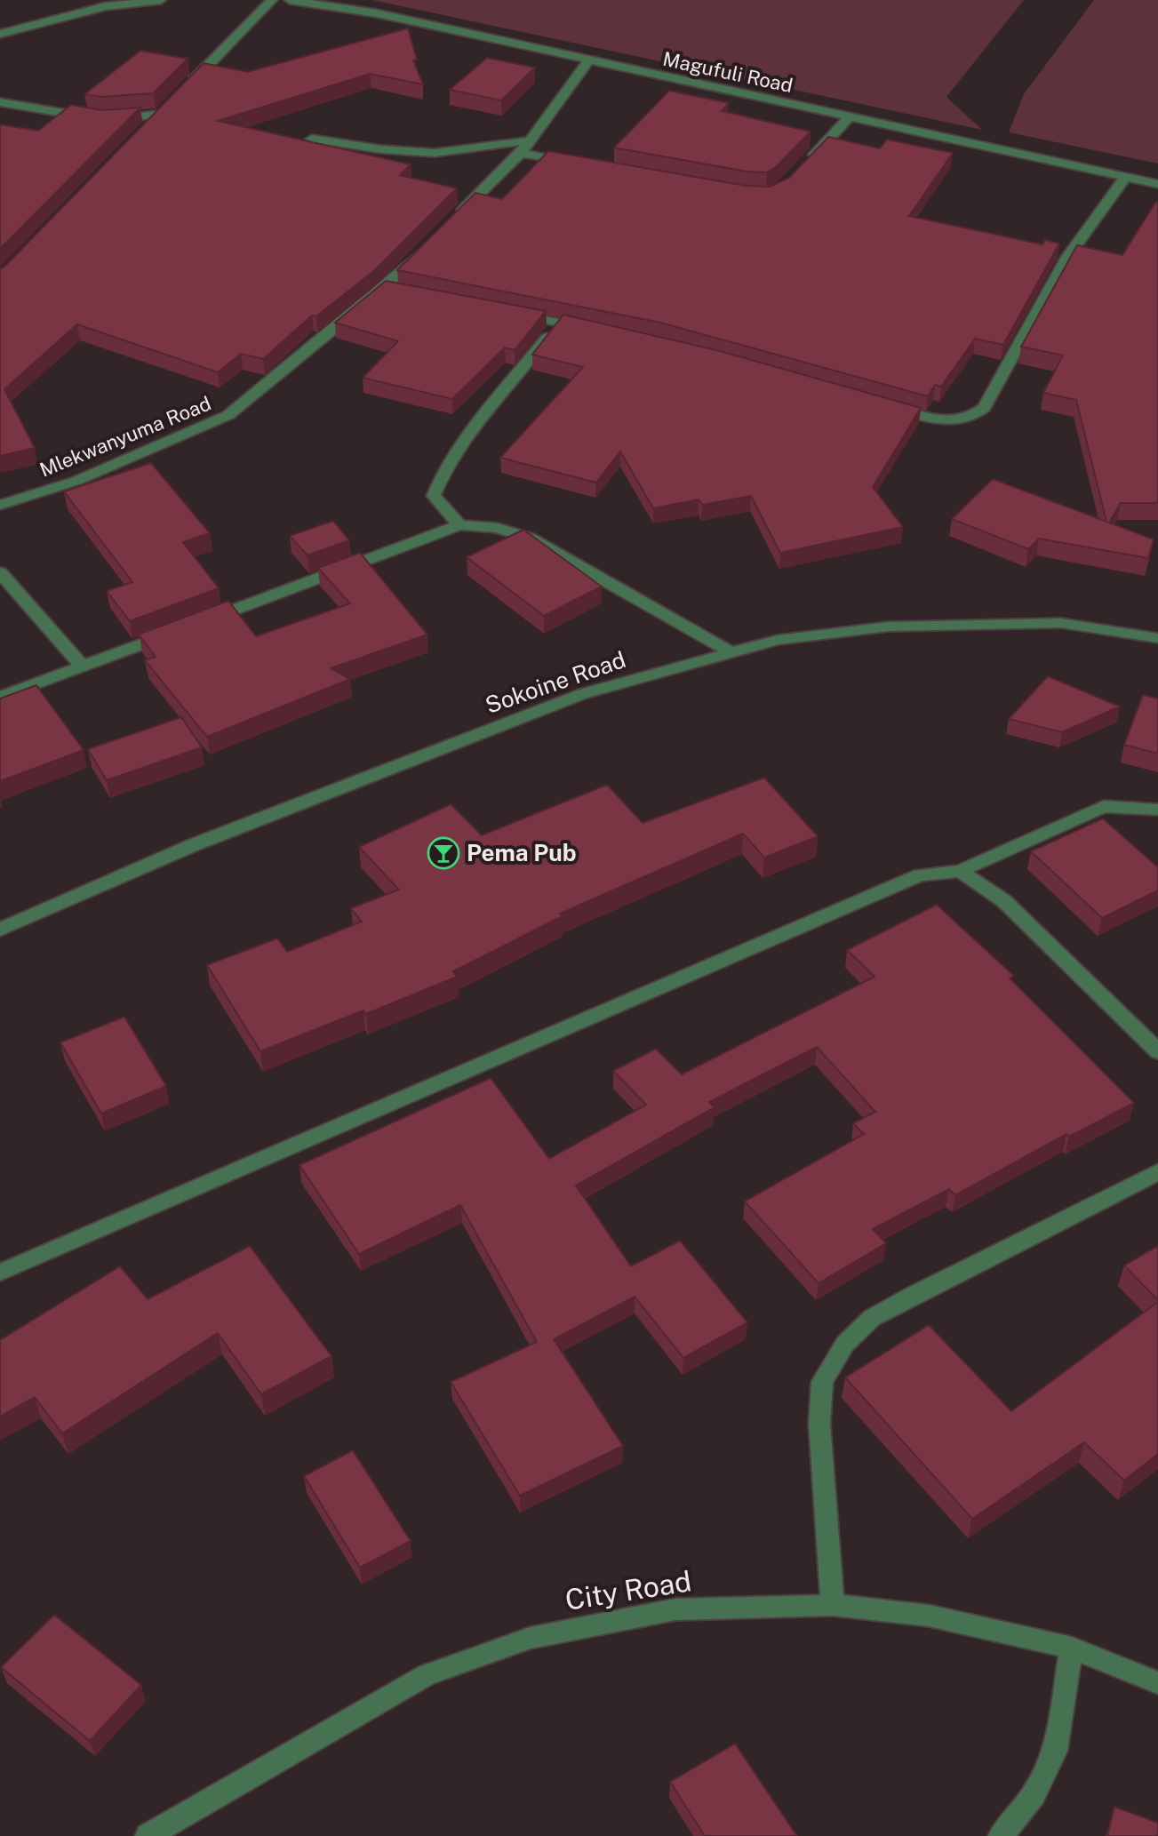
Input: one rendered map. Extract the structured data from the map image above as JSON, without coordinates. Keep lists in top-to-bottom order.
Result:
{
  "streets": {
    "street": [
      "Magufuli Road",
      "Mlekwanyuma Road",
      "Sokoine Road",
      "City Road"
    ]
  },
  "places": {
    "bar": ["Pema Pub"]
  }
}
